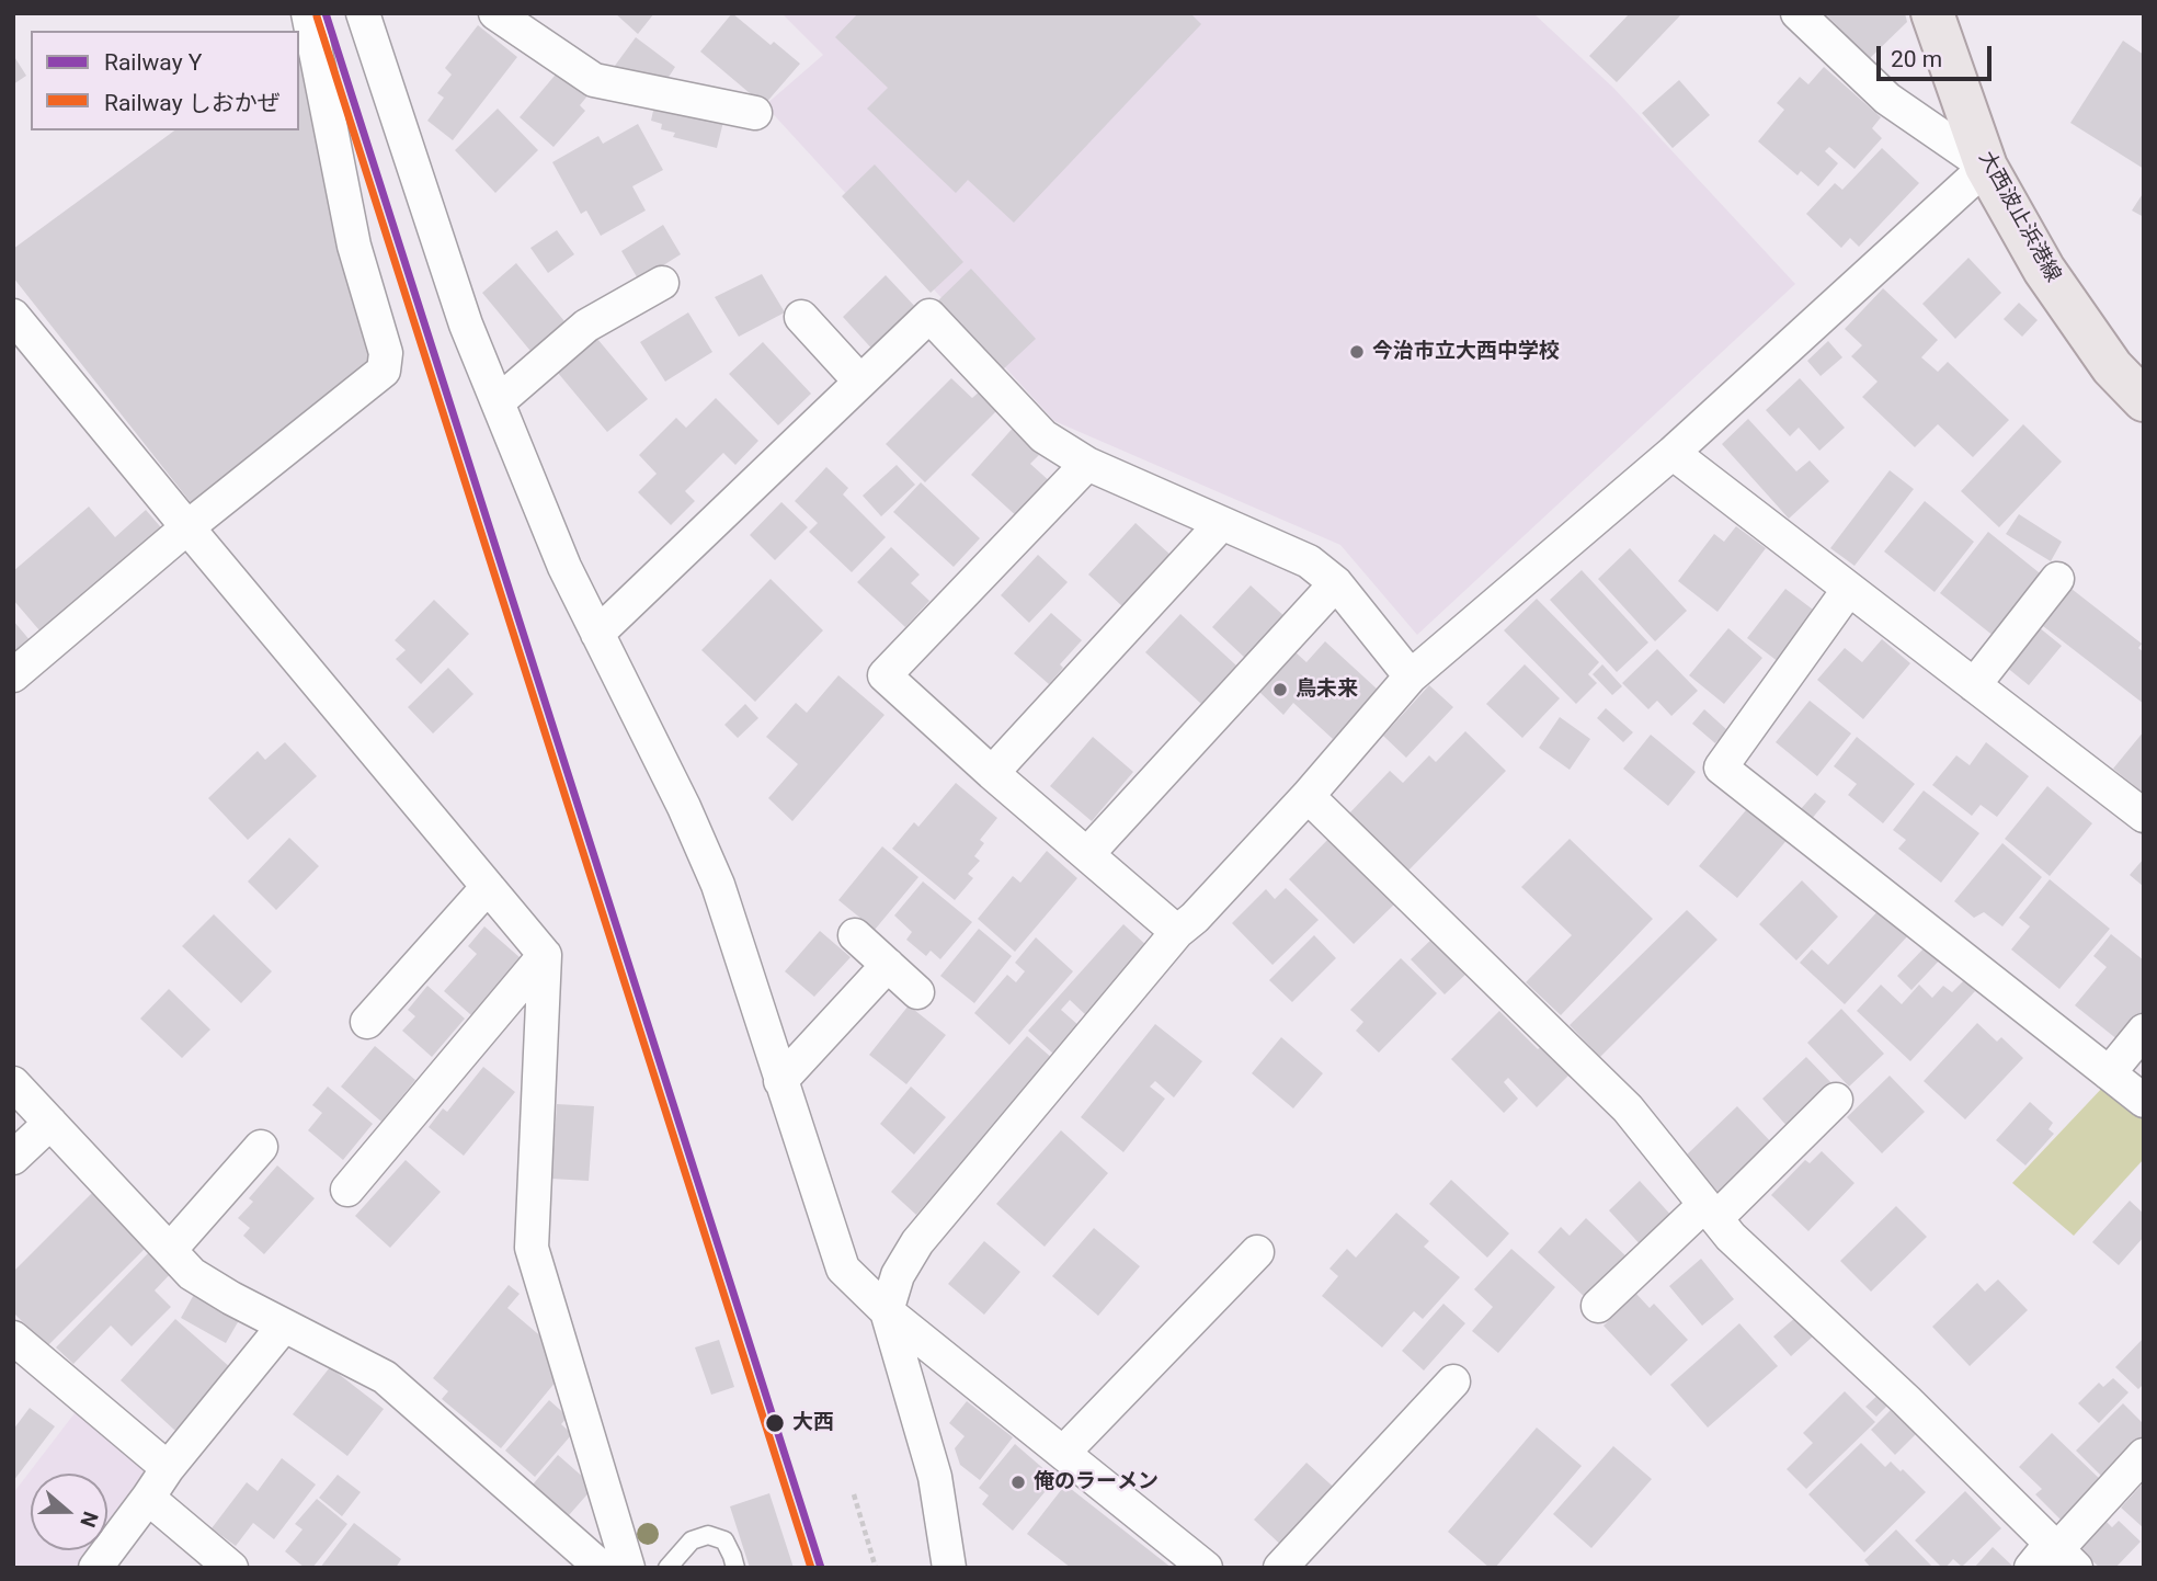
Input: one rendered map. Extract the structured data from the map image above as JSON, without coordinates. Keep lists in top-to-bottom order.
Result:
{
  "streets": {
    "main road": ["大西波止浜港線"]
  },
  "places": [
    "今治市立大西中学校",
    "鳥未来",
    "大西",
    "俺のラーメン"
  ],
  "lines": ["rail line Y", "rail line しおかぜ"],
  "legend": ["Railway Y", "Railway しおかぜ"],
  "scale_bar": "20 m",
  "north": "right"
}
